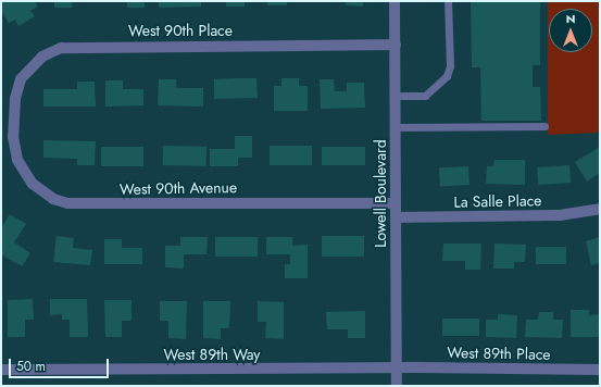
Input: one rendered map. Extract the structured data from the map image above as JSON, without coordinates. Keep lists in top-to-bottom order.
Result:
{
  "streets": {
    "street": [
      "West 90th Place",
      "West 90th Avenue",
      "Lowell Boulevard",
      "La Salle Place",
      "West 89th Place",
      "West 89th Way"
    ]
  },
  "crossings": [
    ["West 90th Place", "West 90th Avenue"],
    ["West 90th Place", "Lowell Boulevard"],
    ["West 90th Avenue", "Lowell Boulevard"],
    ["Lowell Boulevard", "La Salle Place"],
    ["Lowell Boulevard", "West 89th Place"],
    ["Lowell Boulevard", "West 89th Way"],
    ["West 89th Place", "West 89th Way"]
  ],
  "scale_bar": "50 m",
  "north": "top"
}
